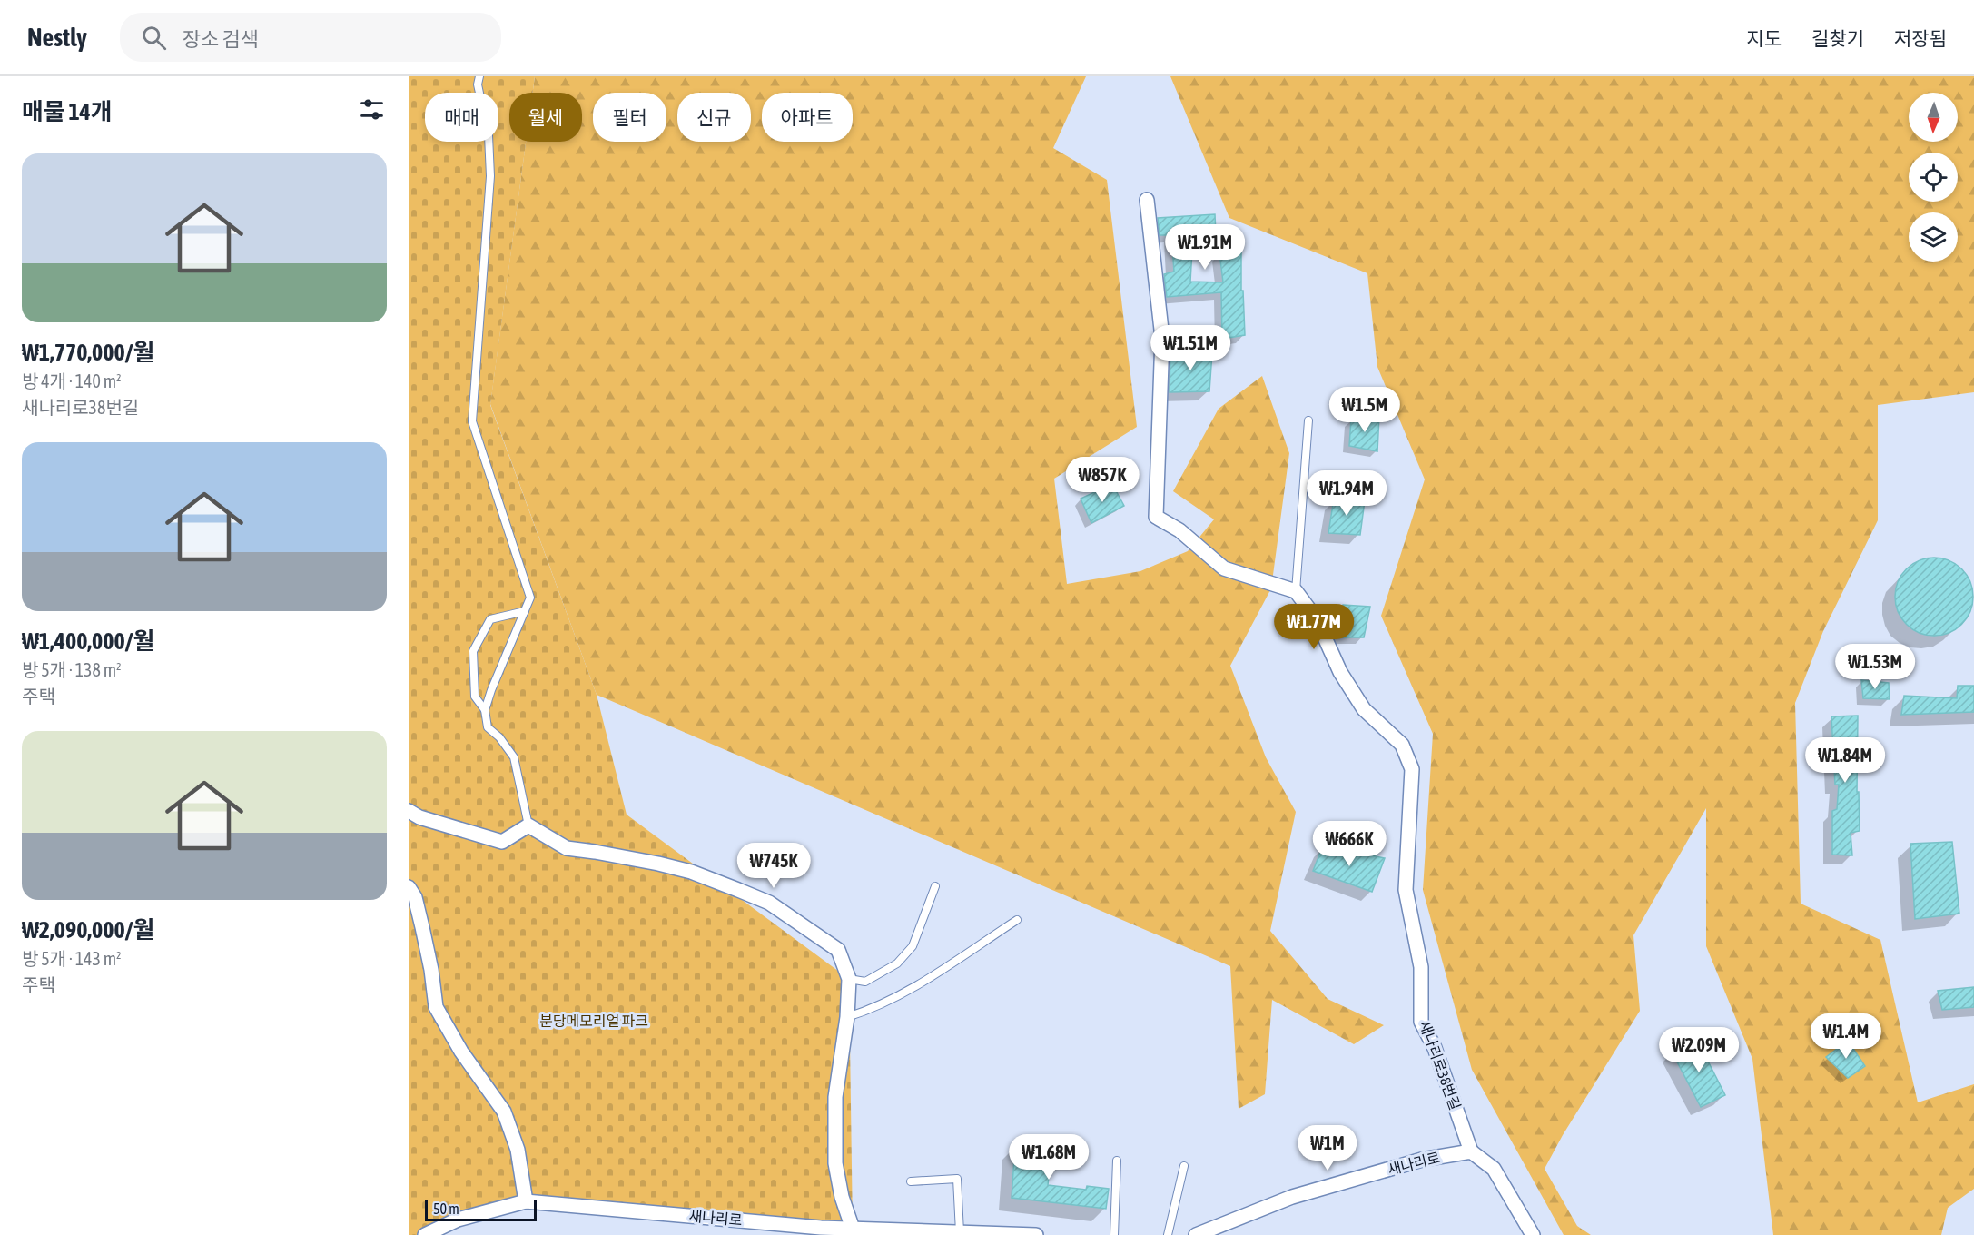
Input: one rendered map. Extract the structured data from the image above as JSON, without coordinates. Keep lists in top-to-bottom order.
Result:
{
  "streets": {
    "street": ["새나리로38번길", "새나리로"]
  },
  "crossings": [
    ["새나리로38번길", "새나리로"]
  ],
  "parks": ["분당메모리얼 파크"],
  "scale_bar": "50 m",
  "north": "bottom",
  "page": {
    "header": "Nestly",
    "search": "장소 검색",
    "nav": ["지도", "길찾기", "저장됨"],
    "heading": "매물 14개",
    "chip": [
      "매매",
      "월세",
      "필터",
      "신규",
      "아파트"
    ],
    "list": [
      {
        "name": "₩1,770,000/월",
        "note": "방 4개 · 140 m² · 새나리로38번길"
      },
      {
        "name": "₩1,400,000/월",
        "note": "방 5개 · 138 m² · 주택"
      },
      {
        "name": "₩2,090,000/월",
        "note": "방 5개 · 143 m² · 주택"
      }
    ],
    "price": [
      "₩1.91M",
      "₩1.51M",
      "₩1.5M",
      "₩857K",
      "₩1.94M",
      "₩1.77M",
      "₩1.53M",
      "₩1.84M",
      "₩666K",
      "₩745K",
      "₩1.4M",
      "₩2.09M",
      "₩1M",
      "₩1.68M"
    ],
    "scale": "50 m"
  }
}
